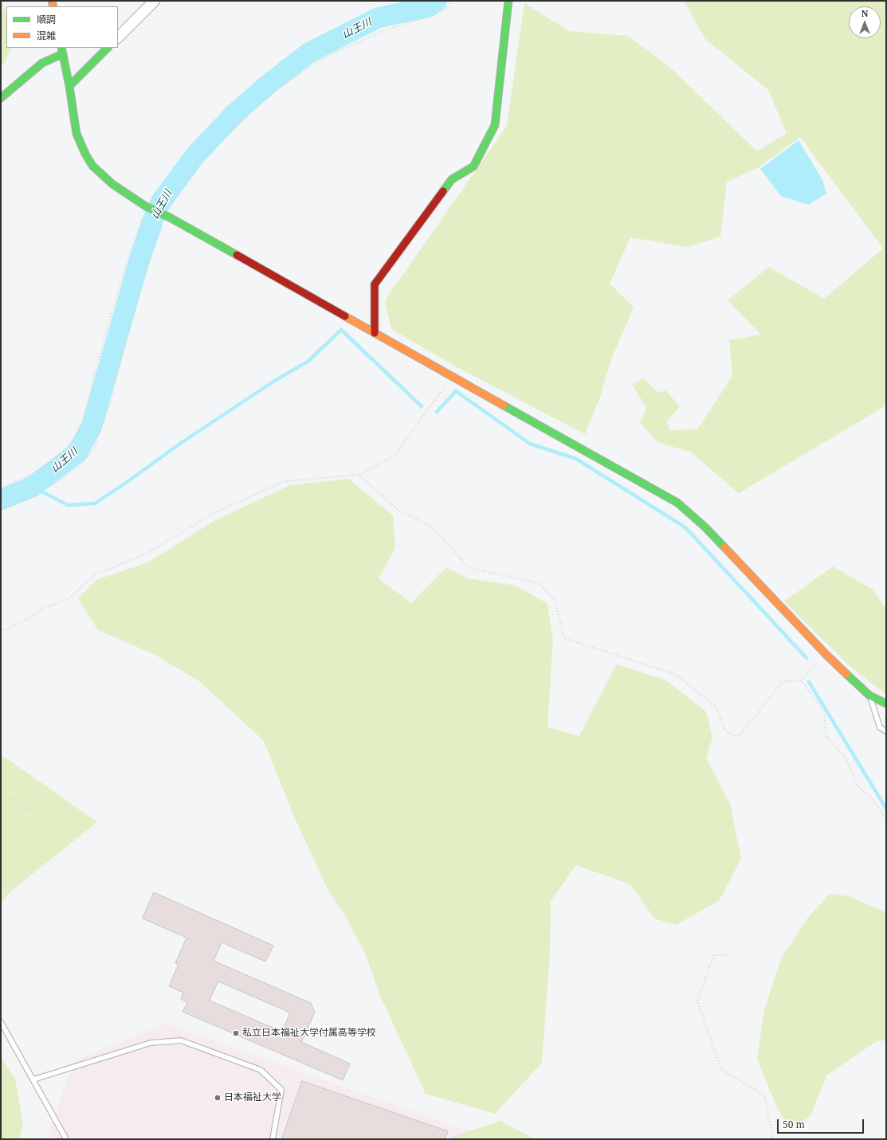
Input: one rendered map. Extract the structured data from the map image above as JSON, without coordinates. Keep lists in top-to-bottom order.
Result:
{
  "water": ["山王川"],
  "places": ["私立日本福祉大学付属高等学校", "日本福祉大学"],
  "legend": ["順調", "混雑"],
  "scale_bar": "50 m",
  "north": "top"
}
